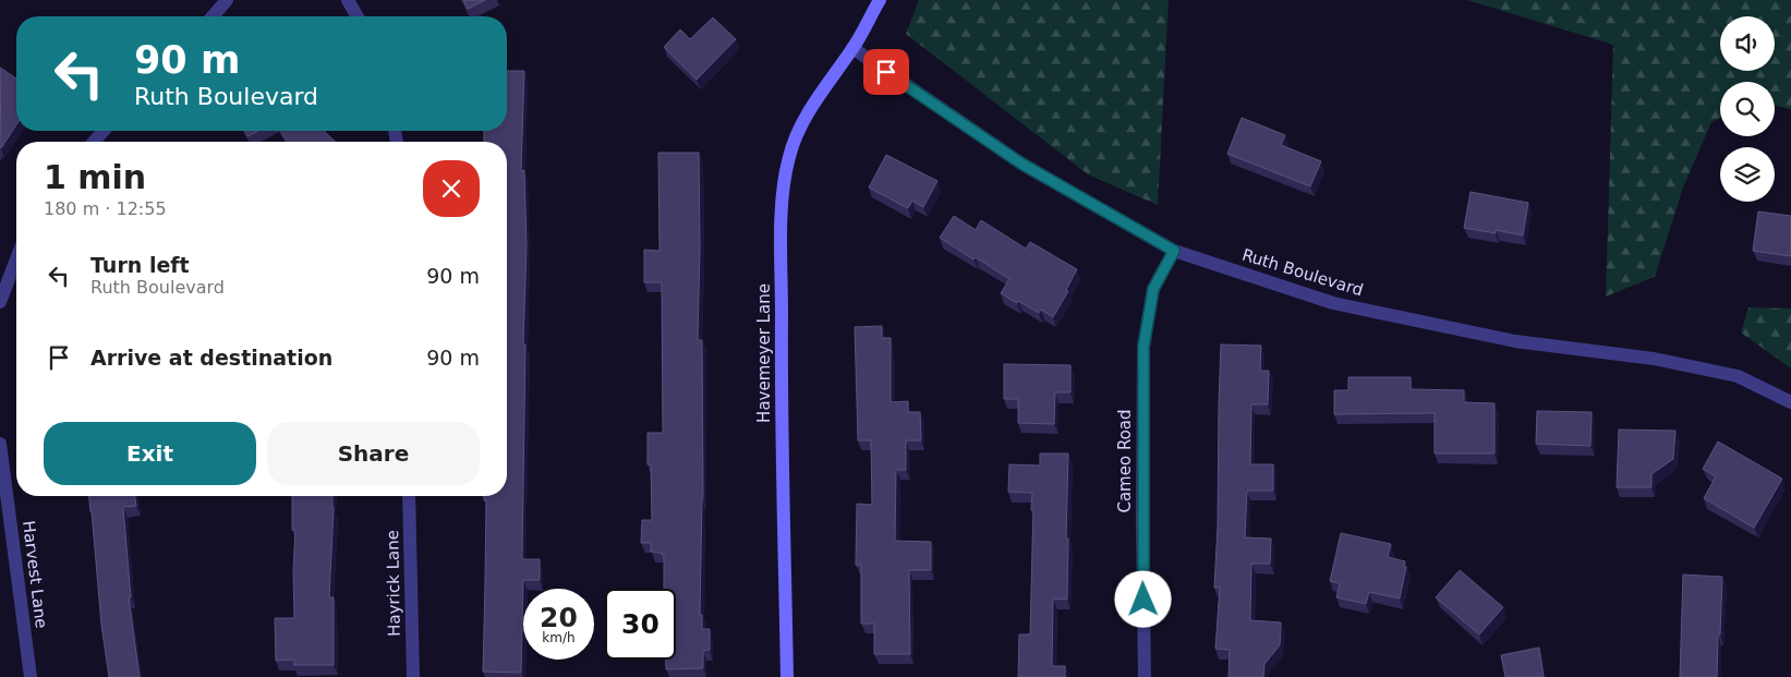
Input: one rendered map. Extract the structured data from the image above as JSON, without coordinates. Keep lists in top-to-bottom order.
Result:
{
  "streets": {
    "street": [
      "Ruth Boulevard",
      "Havemeyer Lane",
      "Cameo Road",
      "Harvest Lane",
      "Hayrick Lane"
    ]
  },
  "crossings": [
    ["Ruth Boulevard", "Havemeyer Lane"],
    ["Ruth Boulevard", "Cameo Road"]
  ],
  "page": {
    "turn": ["90 m", "Ruth Boulevard"],
    "heading": ["1 min", "180 m · 12:55"],
    "list": [
      {
        "name": "Turn left",
        "note": "Ruth Boulevard",
        "value": "90 m"
      },
      {
        "name": "Arrive at destination",
        "value": "90 m"
      }
    ],
    "buttons": ["Exit", "Share"],
    "speed": "20 km/h",
    "limit": "30"
  }
}
